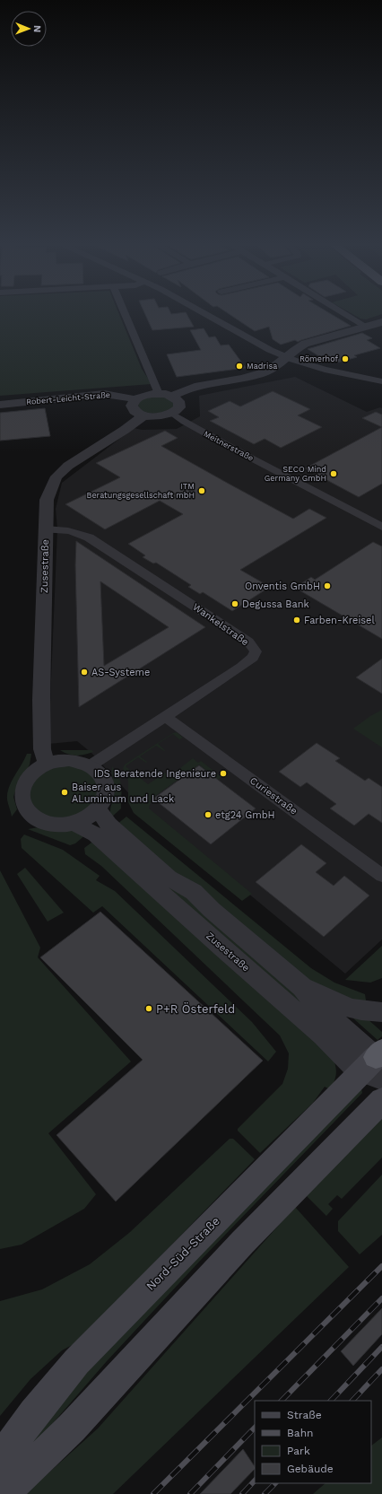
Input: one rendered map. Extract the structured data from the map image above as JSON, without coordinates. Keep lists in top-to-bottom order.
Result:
{
  "streets": {
    "main road": ["Nord-Süd-Straße"],
    "street": [
      "Robert-Leicht-Straße",
      "Meitnerstraße",
      "Zusestraße",
      "Wankelstraße",
      "Curiestraße"
    ]
  },
  "crossings": [
    ["Zusestraße", "Wankelstraße"],
    ["Zusestraße", "Nord-Süd-Straße"],
    ["Wankelstraße", "Curiestraße"]
  ],
  "places": [
    "Römerhof",
    "Madrisa",
    "SECO Mind Germany GmbH",
    "ITM Beratungsgesellschaft mbH",
    "Onventis GmbH",
    "Degussa Bank",
    "Farben-Kreisel",
    "AS-Systeme",
    "IDS Beratende Ingenieure",
    "Baiser aus ALuminium und Lack",
    "etg24 GmbH",
    "P+R Österfeld"
  ],
  "legend": [
    "Straße",
    "Bahn",
    "Park",
    "Gebäude"
  ],
  "north": "right"
}
